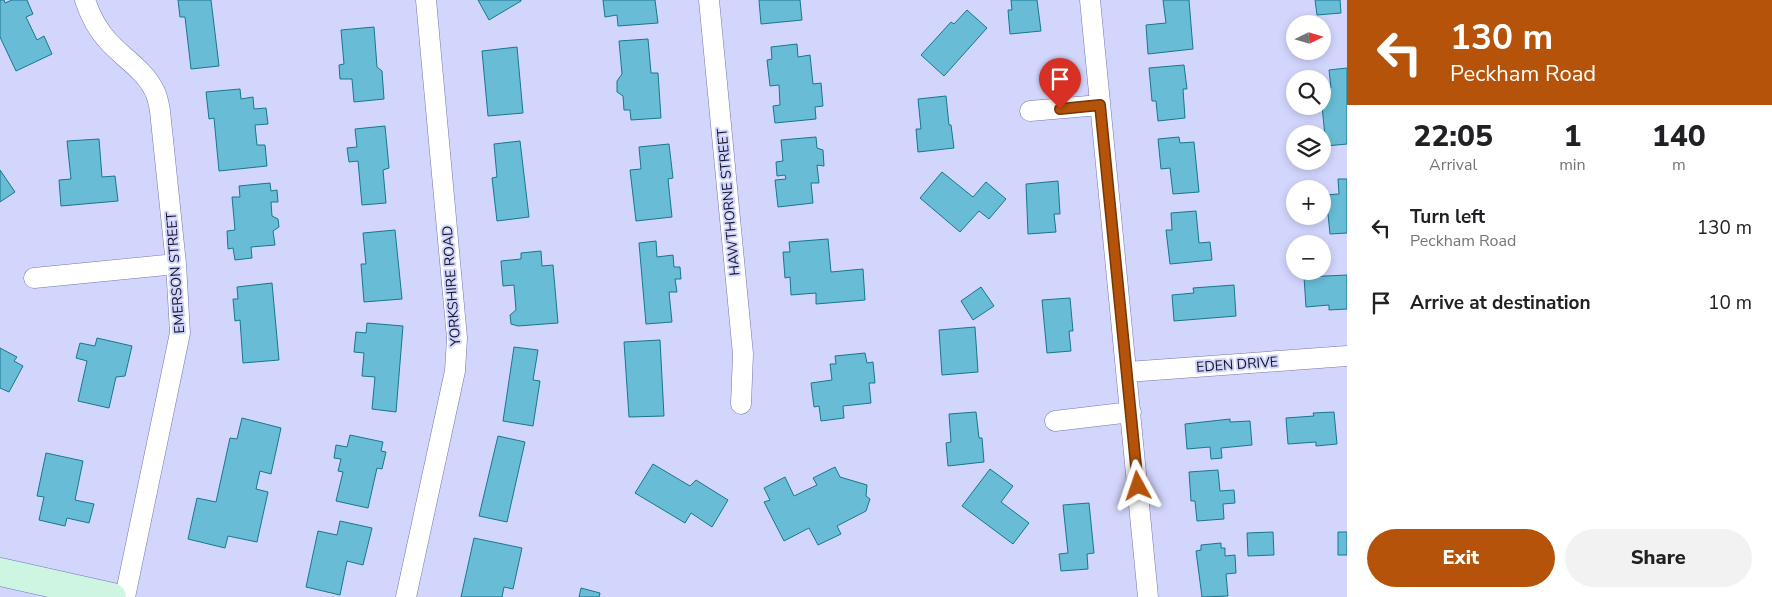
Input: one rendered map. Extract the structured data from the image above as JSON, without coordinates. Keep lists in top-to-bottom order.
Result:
{
  "streets": {
    "street": [
      "HAWTHORNE STREET",
      "EMERSON STREET",
      "YORKSHIRE ROAD",
      "EDEN DRIVE"
    ]
  },
  "north": "right",
  "page": {
    "turn": ["130 m", "Peckham Road"],
    "map_buttons": ["+", "−"],
    "eta": [
      "22:05",
      "Arrival",
      "1",
      "min",
      "140",
      "m"
    ],
    "list": [
      {
        "name": "Turn left",
        "note": "Peckham Road",
        "value": "130 m"
      },
      {
        "name": "Arrive at destination",
        "value": "10 m"
      }
    ],
    "buttons": ["Exit", "Share"]
  }
}
